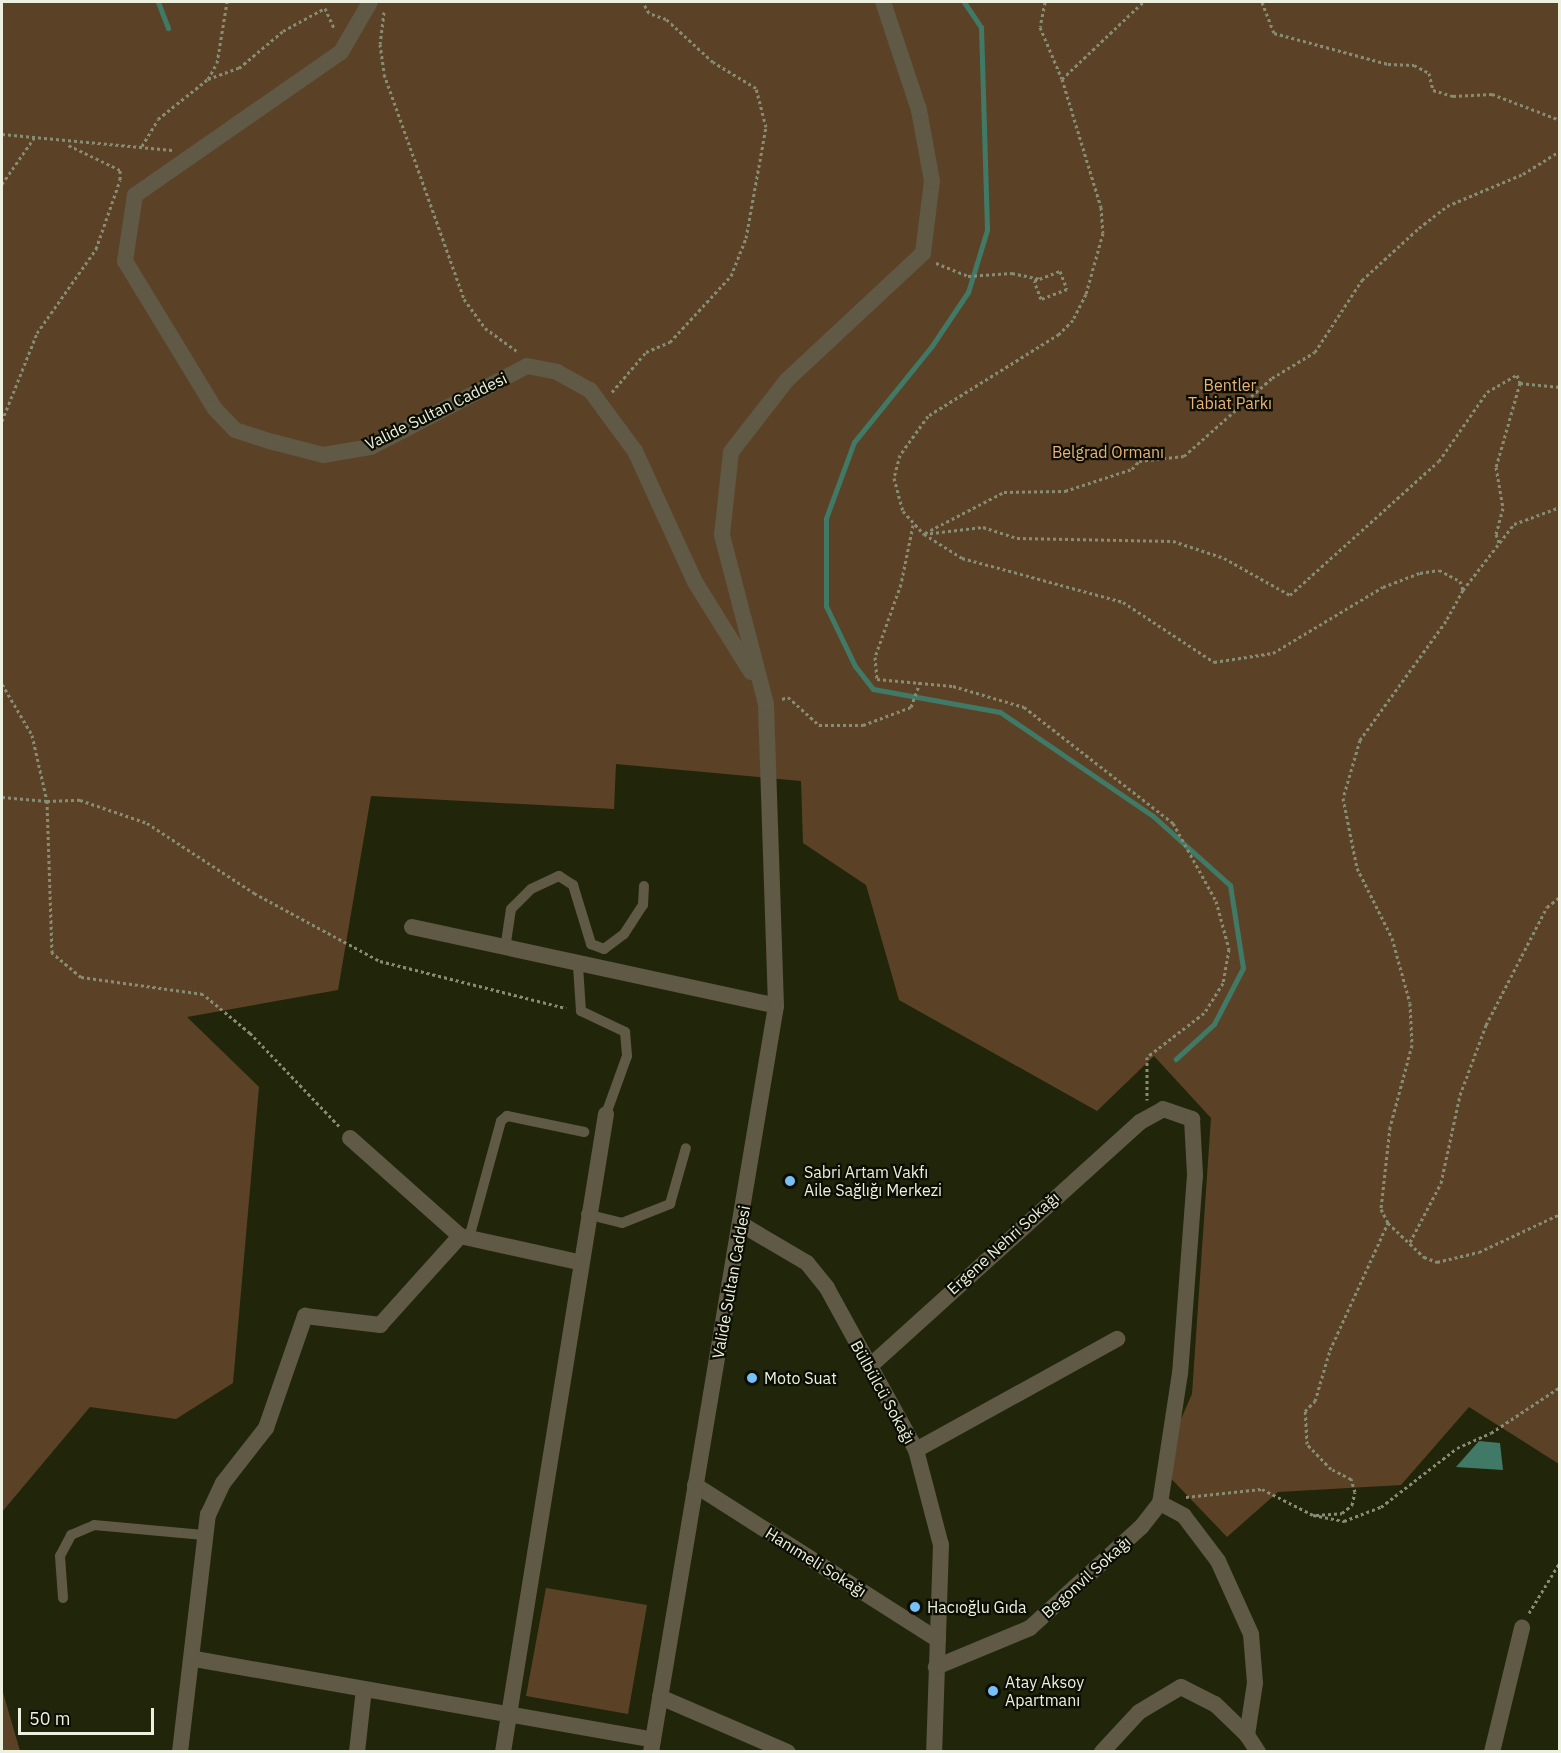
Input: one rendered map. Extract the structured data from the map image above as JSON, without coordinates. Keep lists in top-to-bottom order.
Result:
{
  "streets": {
    "street": [
      "Valide Sultan Caddesi",
      "Ergene Nehri Sokağı",
      "Bülbülcü Sokağı",
      "Hanımeli Sokağı",
      "Begonvil Sokağı"
    ]
  },
  "crossings": [
    ["Valide Sultan Caddesi", "Bülbülcü Sokağı"],
    ["Valide Sultan Caddesi", "Hanımeli Sokağı"],
    ["Ergene Nehri Sokağı", "Bülbülcü Sokağı"],
    ["Bülbülcü Sokağı", "Hanımeli Sokağı"],
    ["Bülbülcü Sokağı", "Begonvil Sokağı"]
  ],
  "parks": ["Bentler Tabiat Parkı", "Belgrad Ormanı"],
  "places": [
    "Sabri Artam Vakfı Aile Sağlığı Merkezi",
    "Moto Suat",
    "Hacıoğlu Gıda",
    "Atay Aksoy Apartmanı"
  ],
  "scale_bar": "50 m"
}
